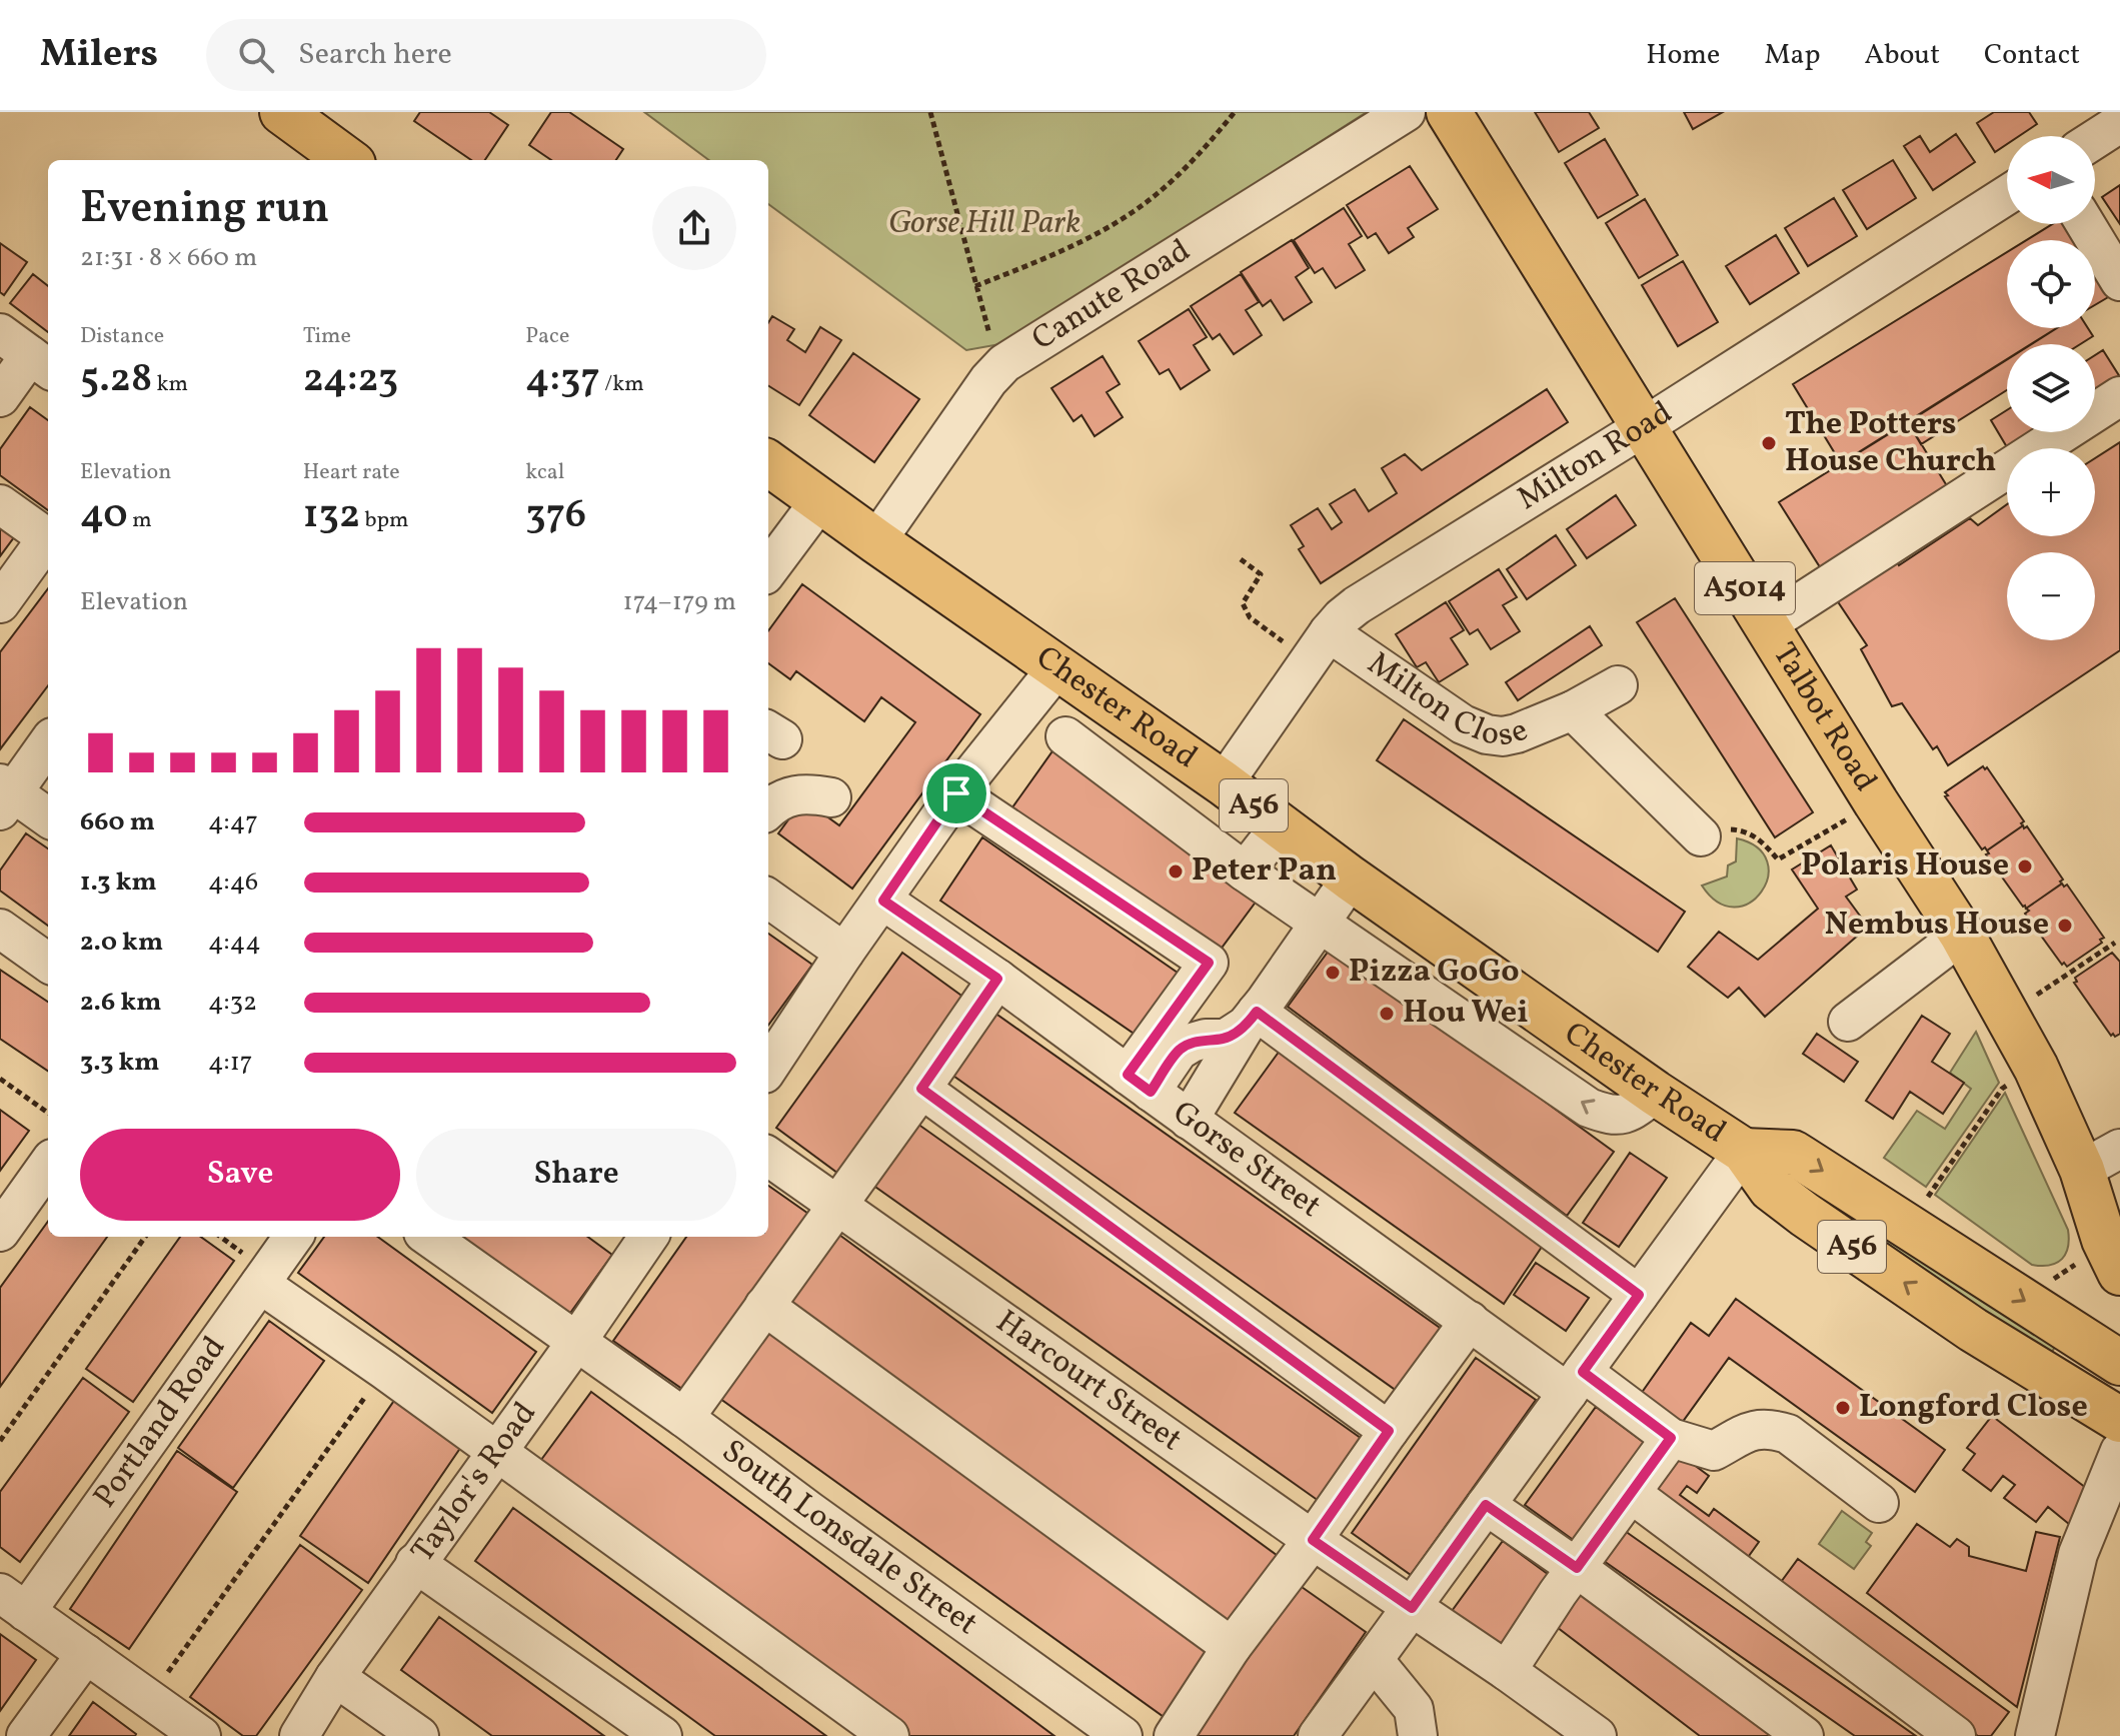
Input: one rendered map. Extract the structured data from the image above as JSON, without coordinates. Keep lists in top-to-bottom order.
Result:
{
  "streets": {
    "main road": [
      "A5014",
      "Chester Road",
      "Talbot Road",
      "A56"
    ],
    "street": [
      "Canute Road",
      "Milton Road",
      "Milton Close",
      "Gorse Street",
      "Harcourt Street",
      "Portland Road",
      "Taylor's Road",
      "South Lonsdale Street"
    ]
  },
  "crossings": [
    ["Canute Road", "Chester Road"],
    ["Milton Road", "Milton Close"],
    ["Milton Road", "Chester Road"],
    ["Milton Road", "Talbot Road"],
    ["Taylor's Road", "South Lonsdale Street"]
  ],
  "parks": ["Gorse Hill Park"],
  "places": [
    "The Potters House Church",
    "Polaris House",
    "Peter Pan",
    "Nembus House",
    "Pizza GoGo",
    "Hou Wei",
    "Longford Close"
  ],
  "north": "left",
  "page": {
    "header": "Milers",
    "search": "Search here",
    "nav": [
      "Home",
      "Map",
      "About",
      "Contact"
    ],
    "map_buttons": ["+", "−"],
    "heading": ["Evening run", "21:31 · 8 × 660 m"],
    "stats": [
      ["Distance", "5.28 km"],
      ["Time", "24:23"],
      ["Pace", "4:37 /km"],
      ["Elevation", "40 m"],
      ["Heart rate", "132 bpm"],
      ["kcal", "376"]
    ],
    "chart": ["Elevation", "174–179 m"],
    "list": [
      {
        "name": "660 m",
        "note": "4:47"
      },
      {
        "name": "1.3 km",
        "note": "4:46"
      },
      {
        "name": "2.0 km",
        "note": "4:44"
      },
      {
        "name": "2.6 km",
        "note": "4:32"
      },
      {
        "name": "3.3 km",
        "note": "4:17"
      }
    ],
    "buttons": ["Save", "Share"]
  }
}
